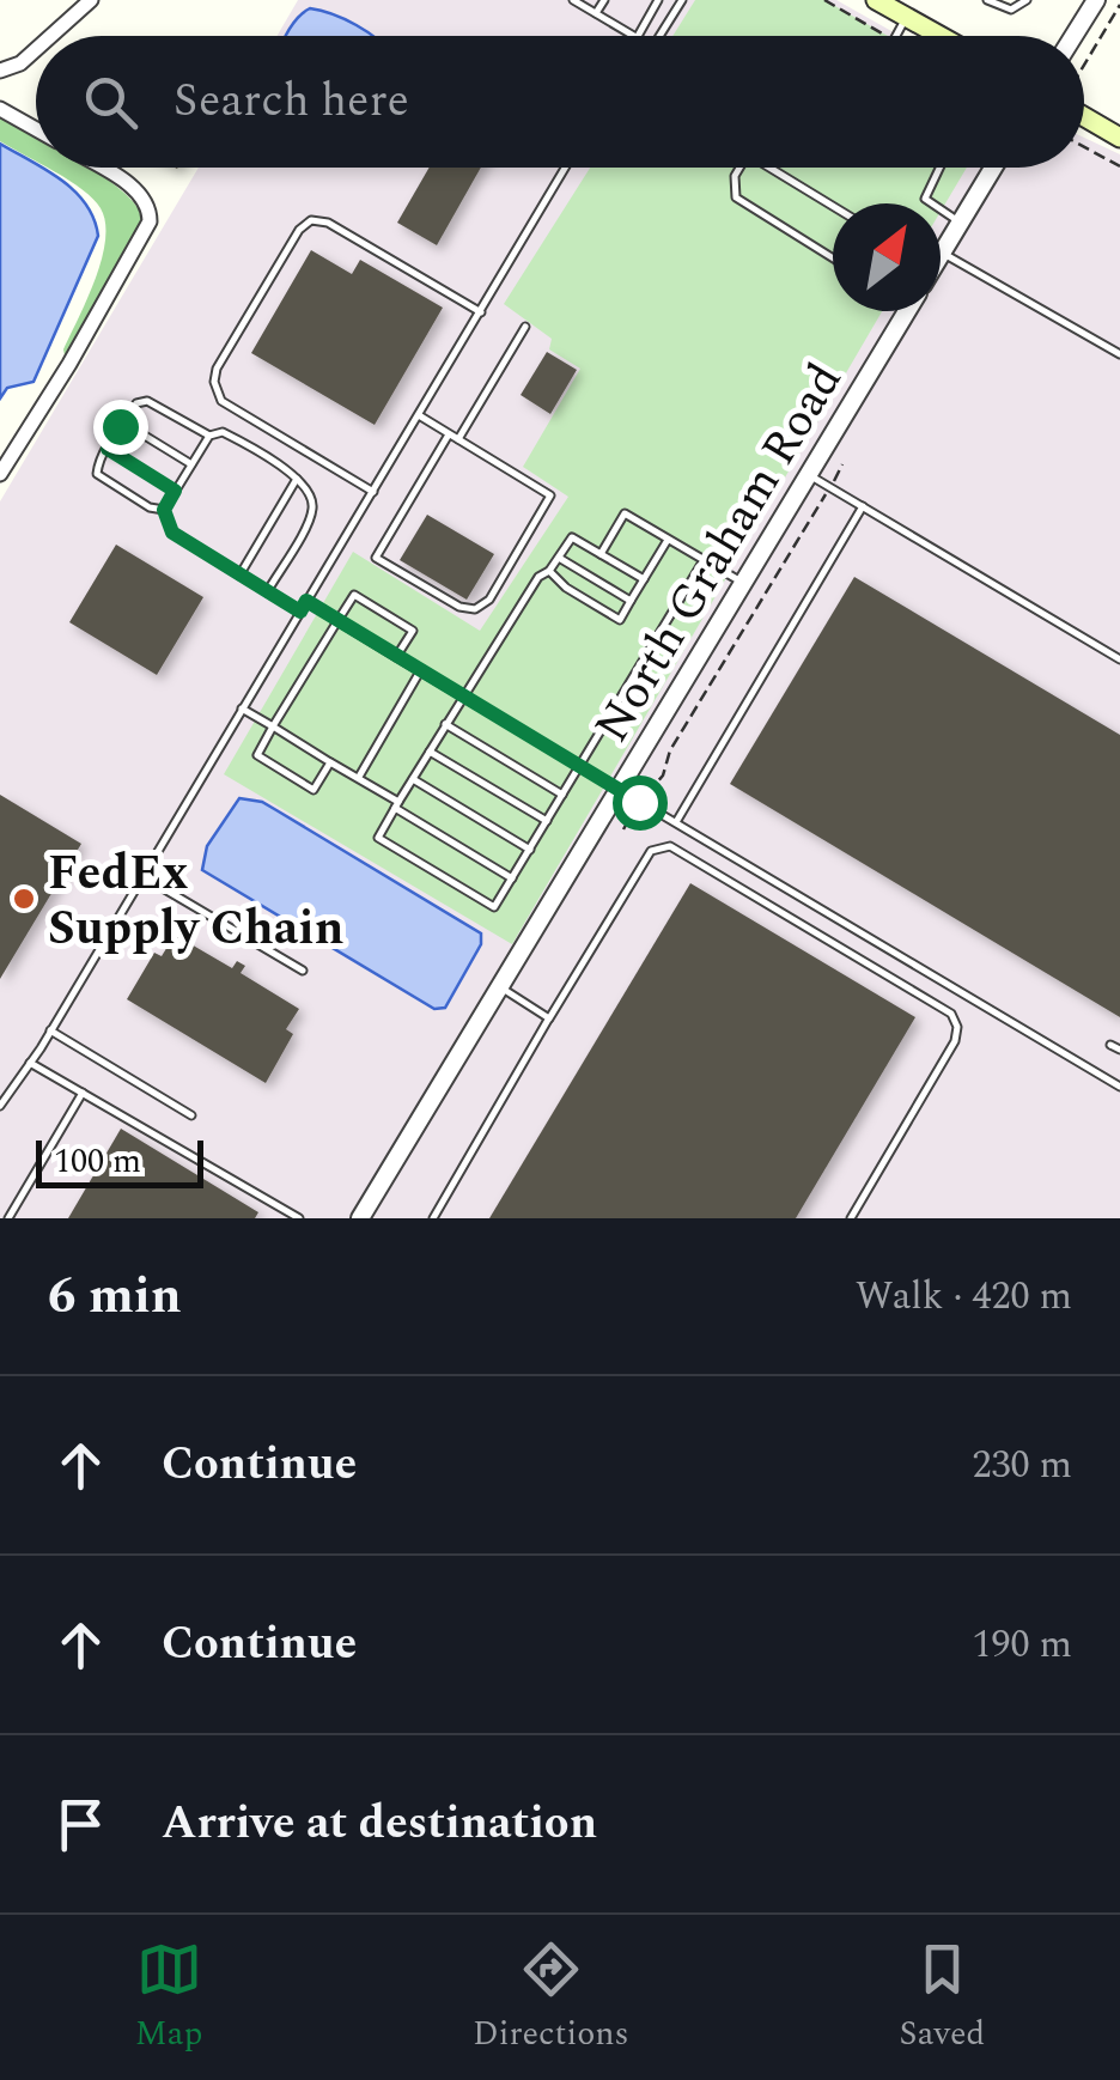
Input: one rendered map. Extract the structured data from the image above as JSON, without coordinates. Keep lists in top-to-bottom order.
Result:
{
  "streets": {
    "street": ["North Graham Road"]
  },
  "places": ["FedEx Supply Chain"],
  "scale_bar": "100 m",
  "north": "top right",
  "page": {
    "search": "Search here",
    "scale": "100 m",
    "heading": ["6 min", "Walk · 420 m"],
    "list": [
      ["Continue", "230 m"],
      ["Continue", "190 m"],
      "Arrive at destination"
    ],
    "nav": ["Map", "Directions", "Saved"]
  }
}
